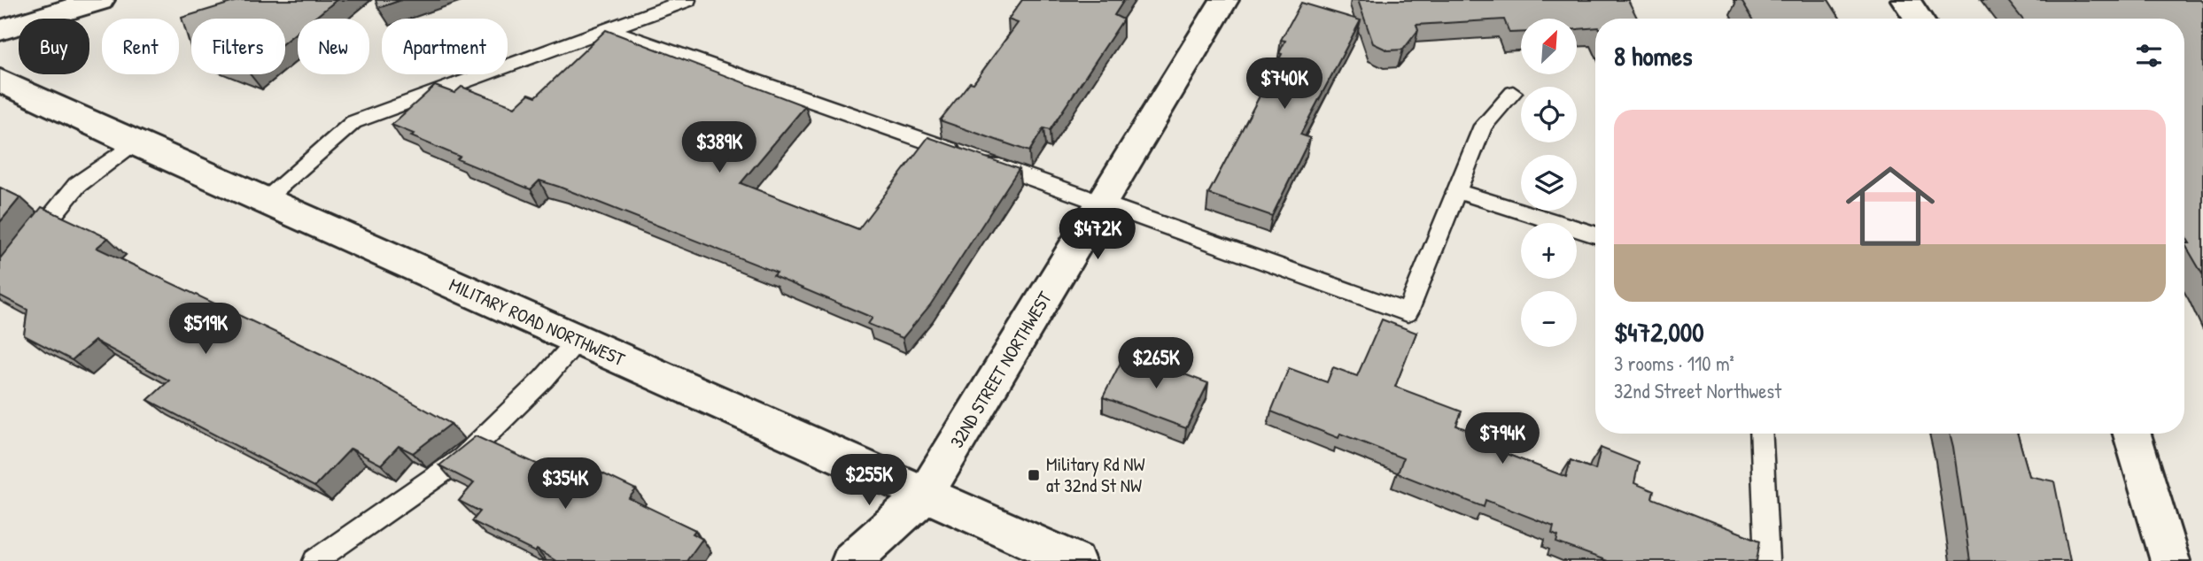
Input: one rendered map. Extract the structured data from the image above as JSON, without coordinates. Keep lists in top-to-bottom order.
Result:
{
  "streets": {
    "main road": ["MILITARY ROAD NORTHWEST", "32ND STREET NORTHWEST"]
  },
  "crossings": [
    ["MILITARY ROAD NORTHWEST", "32ND STREET NORTHWEST"]
  ],
  "places": {
    "transit": ["Military Rd NW at 32nd St NW"]
  },
  "north": "top right",
  "page": {
    "map_buttons": ["+", "−"],
    "chip": [
      "Buy",
      "Rent",
      "Filters",
      "New",
      "Apartment"
    ],
    "heading": "8 homes",
    "price": [
      "$740K",
      "$389K",
      "$472K",
      "$519K",
      "$265K",
      "$794K",
      "$255K",
      "$354K"
    ],
    "list": [
      {
        "name": "$472,000",
        "note": "3 rooms · 110 m² · 32nd Street Northwest"
      }
    ]
  }
}
